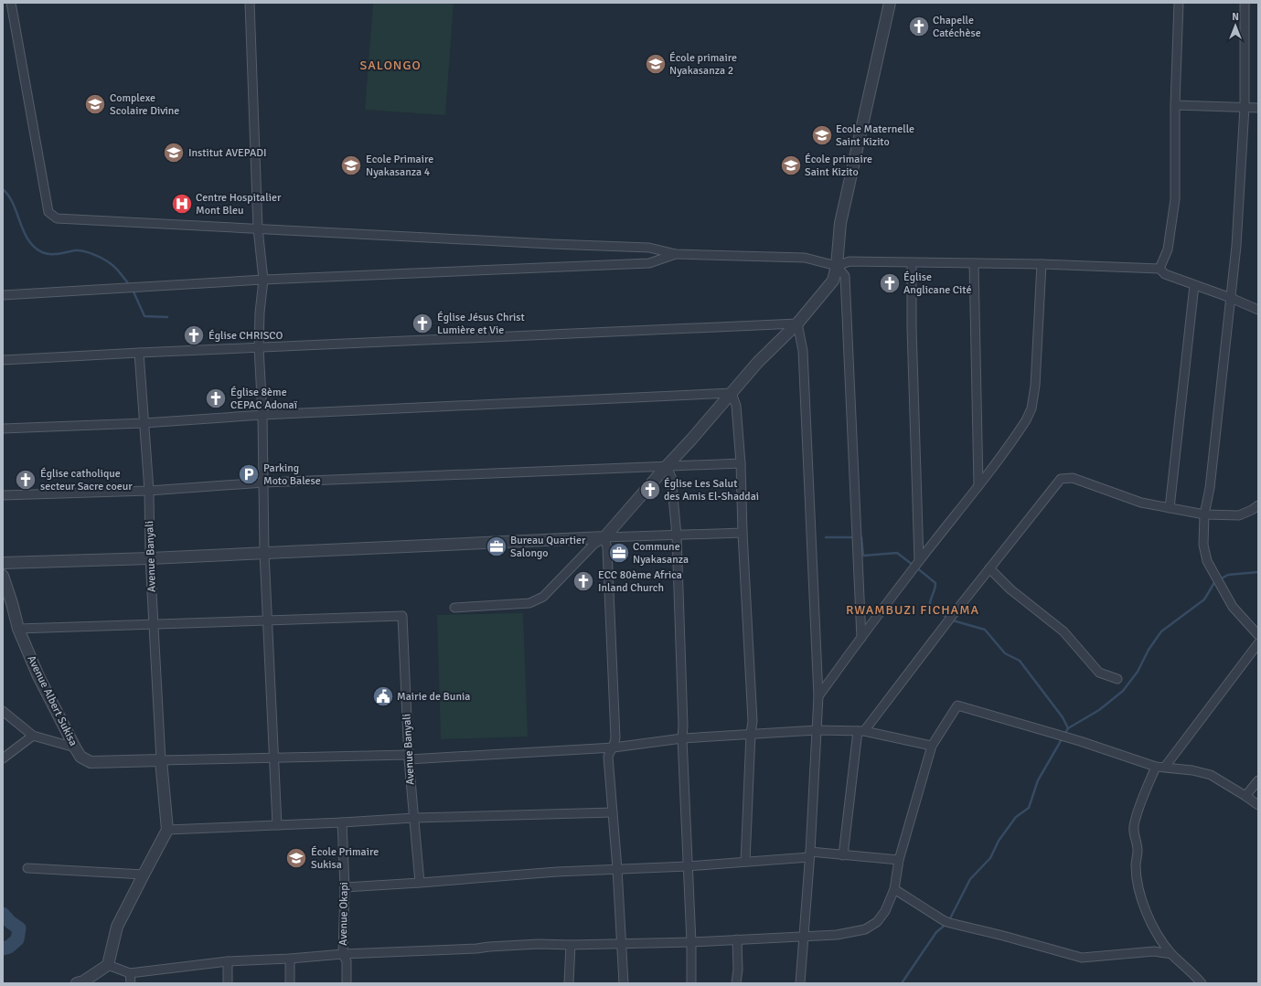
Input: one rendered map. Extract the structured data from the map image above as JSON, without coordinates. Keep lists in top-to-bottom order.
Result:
{
  "streets": {
    "street": ["Avenue Banyali", "Avenue Albert Sukisa", "Avenue Okapi"]
  },
  "crossings": [
    ["Avenue Banyali", "Avenue Albert Sukisa"]
  ],
  "districts": ["SALONGO", "RWAMBUZI FICHAMA"],
  "places": {
    "church": [
      "Chapelle Catéchèse",
      "Église Anglicane Cité",
      "Église Jésus Christ Lumière et Vie",
      "Église CHRISCO",
      "Église 8ème CEPAC Adonaï",
      "Église catholique secteur Sacre coeur",
      "Église Les Salut des Amis El-Shaddai",
      "ECC 80ème Africa Inland Church"
    ],
    "school or university": [
      "École primaire Nyakasanza 2",
      "Complexe Scolaire Divine",
      "Ecole Maternelle Saint Kizito",
      "Institut AVEPADI",
      "Ecole Primaire Nyakasanza 4",
      "École primaire Saint Kizito",
      "École Primaire Sukisa"
    ],
    "hospital": ["Centre Hospitalier Mont Bleu"],
    "parking": ["Parking Moto Balese"],
    "office": ["Bureau Quartier Salongo", "Commune Nyakasanza"],
    "public building": ["Mairie de Bunia"]
  },
  "north": "top"
}
